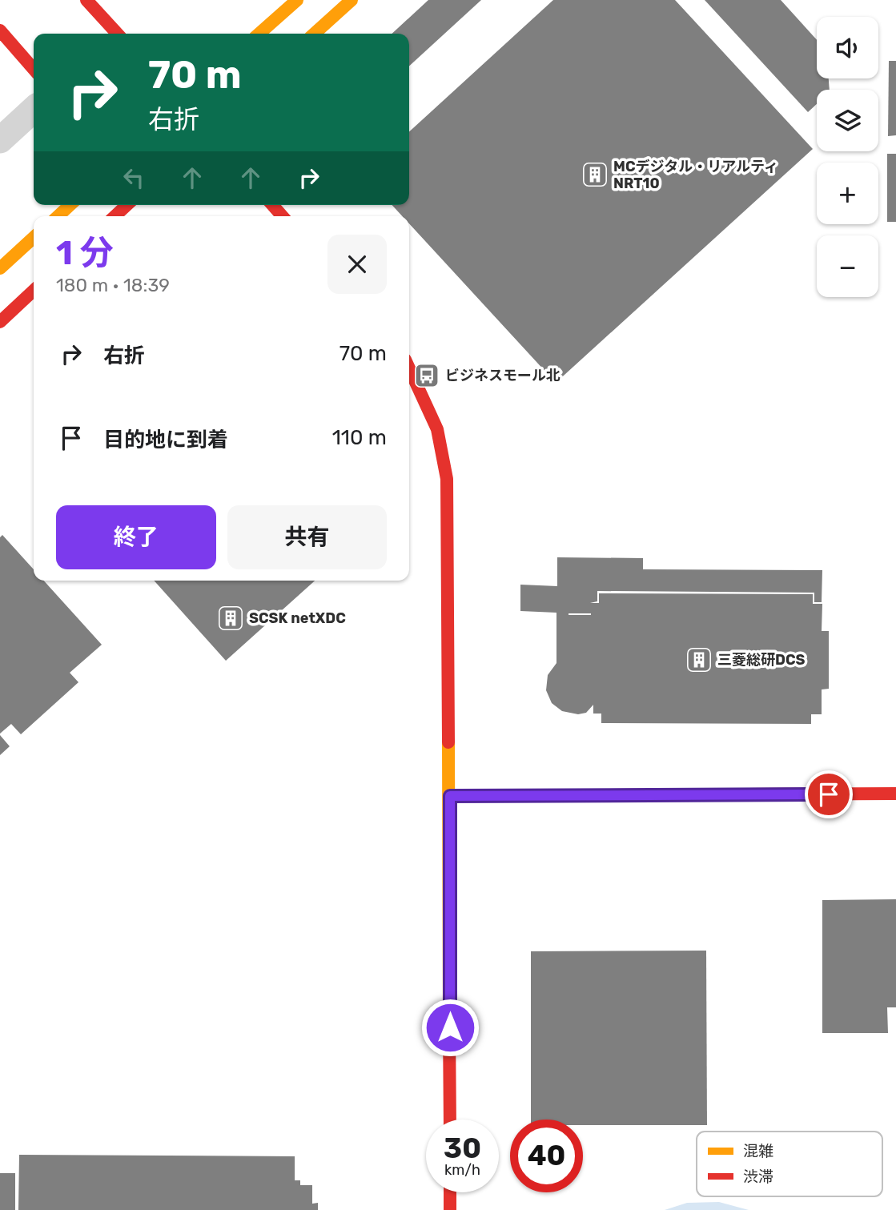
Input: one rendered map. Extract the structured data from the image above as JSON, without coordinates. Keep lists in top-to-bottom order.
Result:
{
  "places": {
    "building": ["MCデジタル・リアルティ NRT10", "SCSK netXDC", "三菱総研DCS"],
    "bus stop": ["ビジネスモール北"]
  },
  "legend": ["混雑", "渋滞"],
  "page": {
    "map_buttons": ["+", "−"],
    "turn": ["70 m", "右折"],
    "heading": ["1 分", "180 m · 18:39"],
    "list": [
      {
        "name": "右折",
        "value": "70 m"
      },
      {
        "name": "目的地に到着",
        "value": "110 m"
      }
    ],
    "buttons": ["終了", "共有"],
    "speed": "30 km/h",
    "limit": "40"
  }
}
